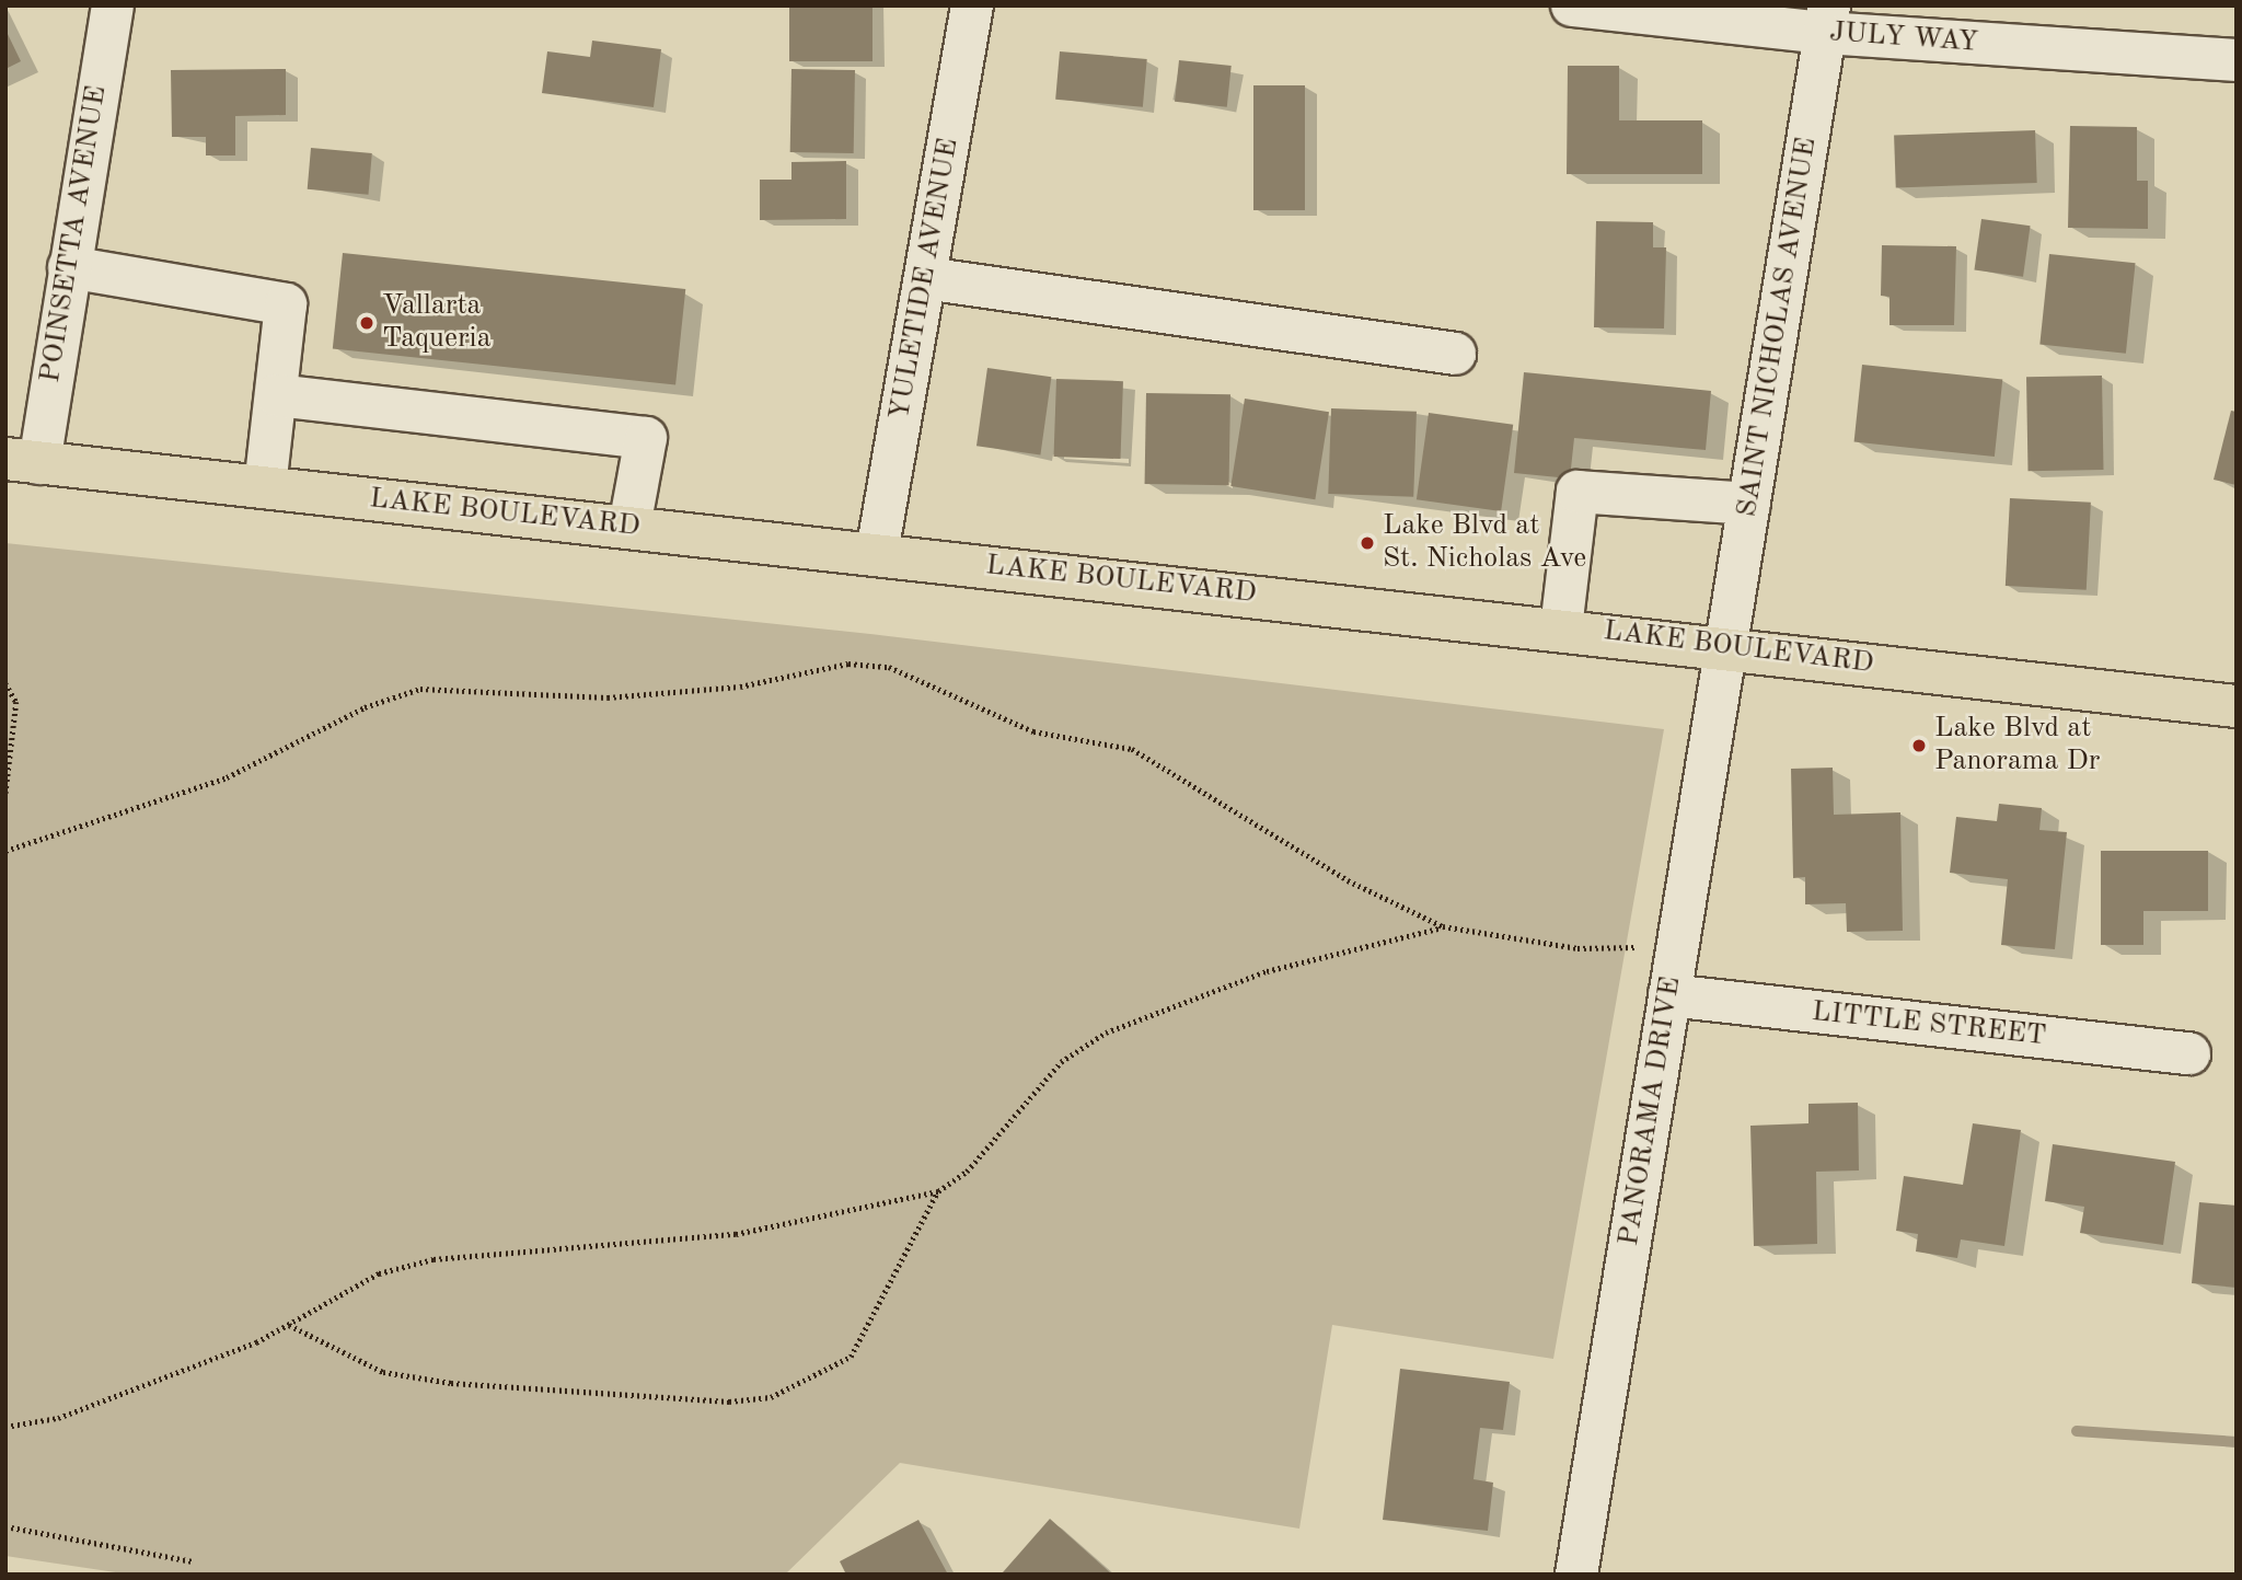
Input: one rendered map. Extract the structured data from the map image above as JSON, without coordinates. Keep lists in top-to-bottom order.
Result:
{
  "streets": {
    "main road": ["LAKE BOULEVARD"],
    "street": [
      "JULY WAY",
      "POINSETTA AVENUE",
      "YULETIDE AVENUE",
      "SAINT NICHOLAS AVENUE",
      "LITTLE STREET",
      "PANORAMA DRIVE"
    ]
  },
  "crossings": [
    ["JULY WAY", "SAINT NICHOLAS AVENUE"],
    ["POINSETTA AVENUE", "LAKE BOULEVARD"],
    ["YULETIDE AVENUE", "LAKE BOULEVARD"],
    ["SAINT NICHOLAS AVENUE", "LAKE BOULEVARD"],
    ["SAINT NICHOLAS AVENUE", "PANORAMA DRIVE"],
    ["LAKE BOULEVARD", "PANORAMA DRIVE"],
    ["LITTLE STREET", "PANORAMA DRIVE"]
  ],
  "places": ["Vallarta Taqueria", "Lake Blvd at St. Nicholas Ave", "Lake Blvd at Panorama Dr"]
}
